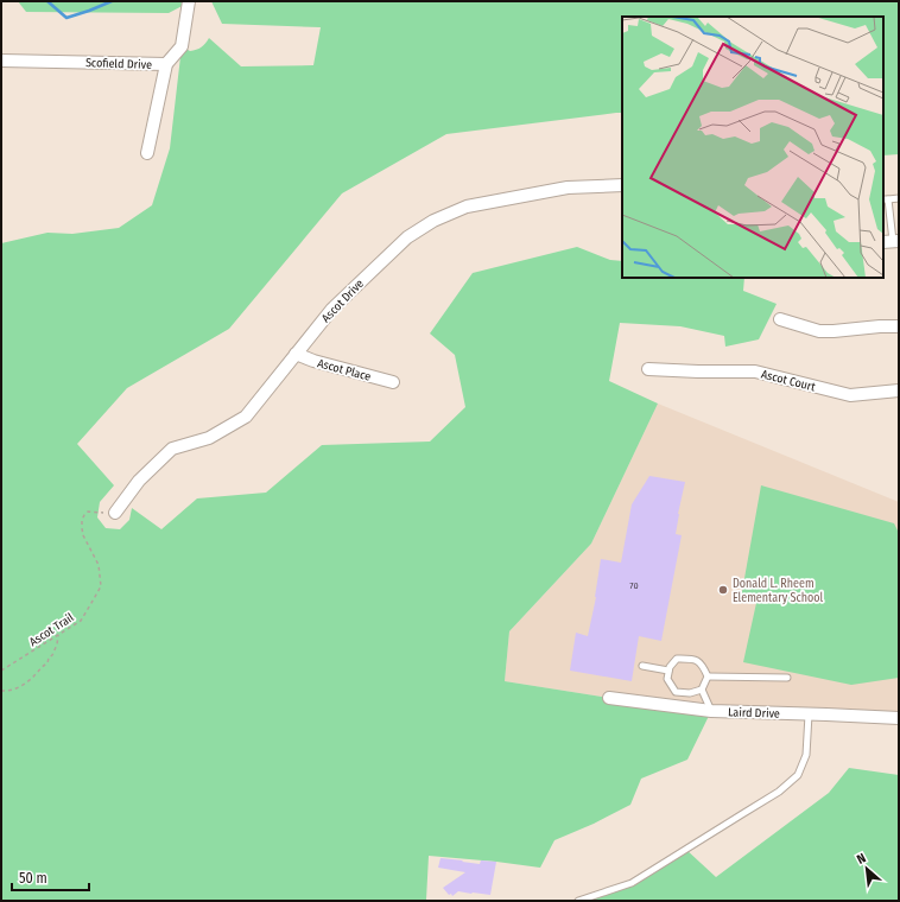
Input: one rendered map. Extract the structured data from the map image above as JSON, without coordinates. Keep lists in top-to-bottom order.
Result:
{
  "streets": {
    "street": [
      "Scofield Drive",
      "Ascot Drive",
      "Ascot Place",
      "Ascot Court",
      "Laird Drive"
    ],
    "path": ["Ascot Trail"]
  },
  "crossings": [
    ["Ascot Drive", "Ascot Place"],
    ["Ascot Drive", "Ascot Trail"]
  ],
  "places": ["Donald L. Rheem Elementary School"],
  "house_numbers": ["70"],
  "scale_bar": "50 m",
  "north": "top left"
}
